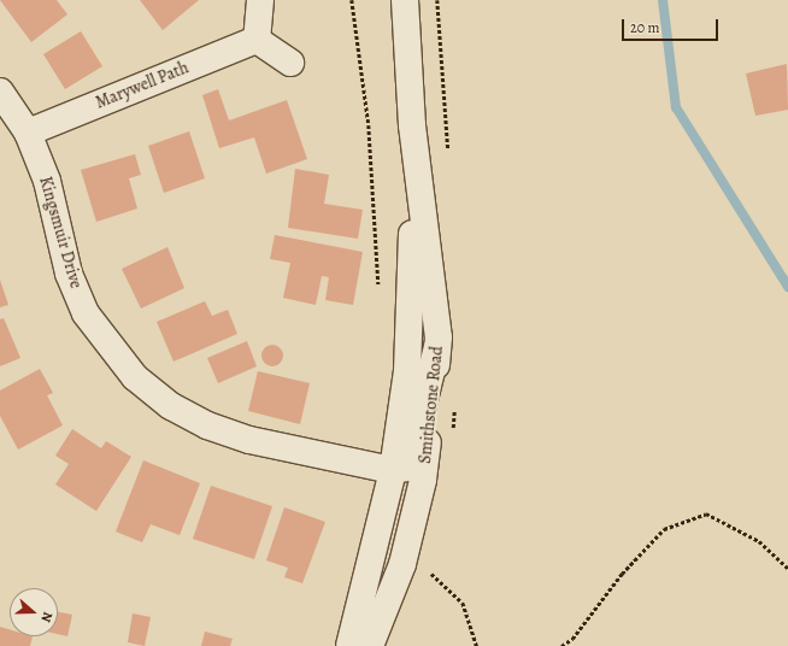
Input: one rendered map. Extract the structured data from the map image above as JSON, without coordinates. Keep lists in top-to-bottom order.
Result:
{
  "streets": {
    "street": ["Marywell Path", "Kingsmuir Drive", "Smithstone Road"]
  },
  "crossings": [
    ["Marywell Path", "Kingsmuir Drive"],
    ["Kingsmuir Drive", "Smithstone Road"]
  ],
  "scale_bar": "20 m",
  "north": "right"
}
